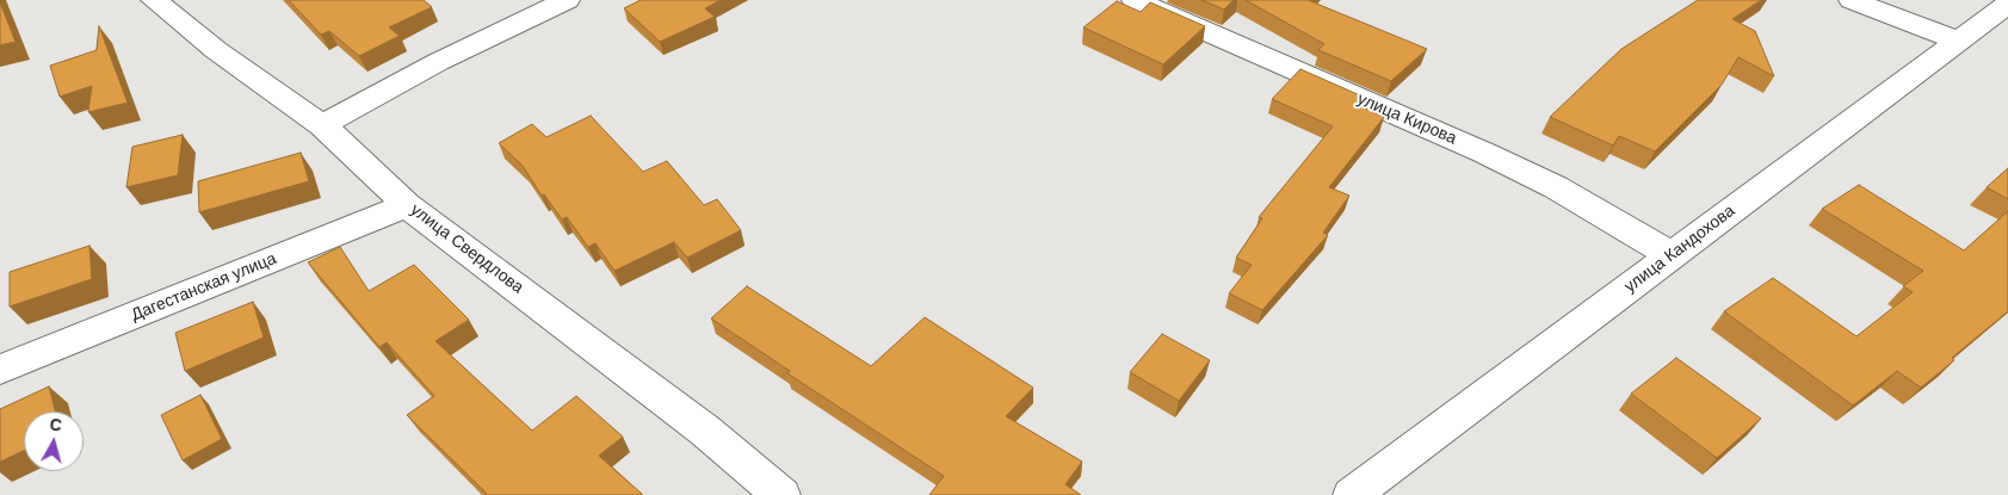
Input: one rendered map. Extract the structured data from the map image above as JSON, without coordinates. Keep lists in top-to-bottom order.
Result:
{
  "streets": {
    "street": [
      "улица Кирова",
      "улица Свердлова",
      "улица Кандохова",
      "Дагестанская улица"
    ]
  },
  "crossings": [
    ["улица Кирова", "улица Кандохова"],
    ["улица Свердлова", "Дагестанская улица"]
  ],
  "north": "top"
}
